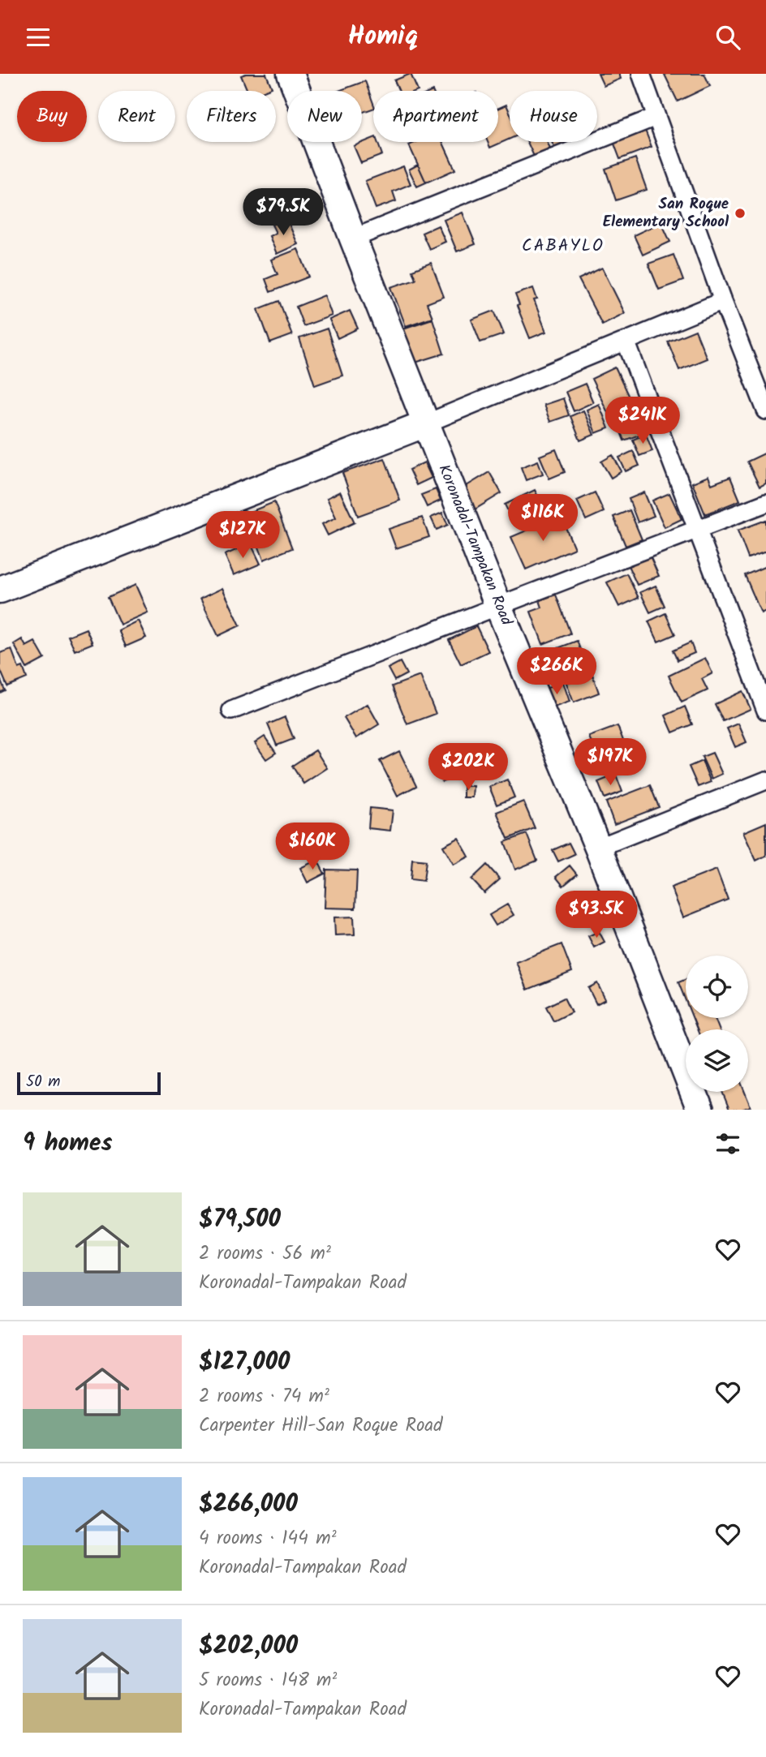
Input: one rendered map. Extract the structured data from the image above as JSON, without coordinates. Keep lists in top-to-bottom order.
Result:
{
  "streets": {
    "main road": ["Koronadal-Tampakan Road"]
  },
  "districts": ["CABAYLO"],
  "places": ["San Roque Elementary School"],
  "scale_bar": "50 m",
  "page": {
    "header": "Homiq",
    "chip": [
      "Buy",
      "Rent",
      "Filters",
      "New",
      "Apartment",
      "House"
    ],
    "price": [
      "$79.5K",
      "$241K",
      "$116K",
      "$127K",
      "$266K",
      "$197K",
      "$202K",
      "$160K",
      "$93.5K"
    ],
    "scale": "50 m",
    "heading": "9 homes",
    "list": [
      {
        "name": "$79,500",
        "note": "2 rooms · 56 m² · Koronadal-Tampakan Road"
      },
      {
        "name": "$127,000",
        "note": "2 rooms · 74 m² · Carpenter Hill-San Roque Road"
      },
      {
        "name": "$266,000",
        "note": "4 rooms · 144 m² · Koronadal-Tampakan Road"
      },
      {
        "name": "$202,000",
        "note": "5 rooms · 148 m² · Koronadal-Tampakan Road"
      }
    ]
  }
}
